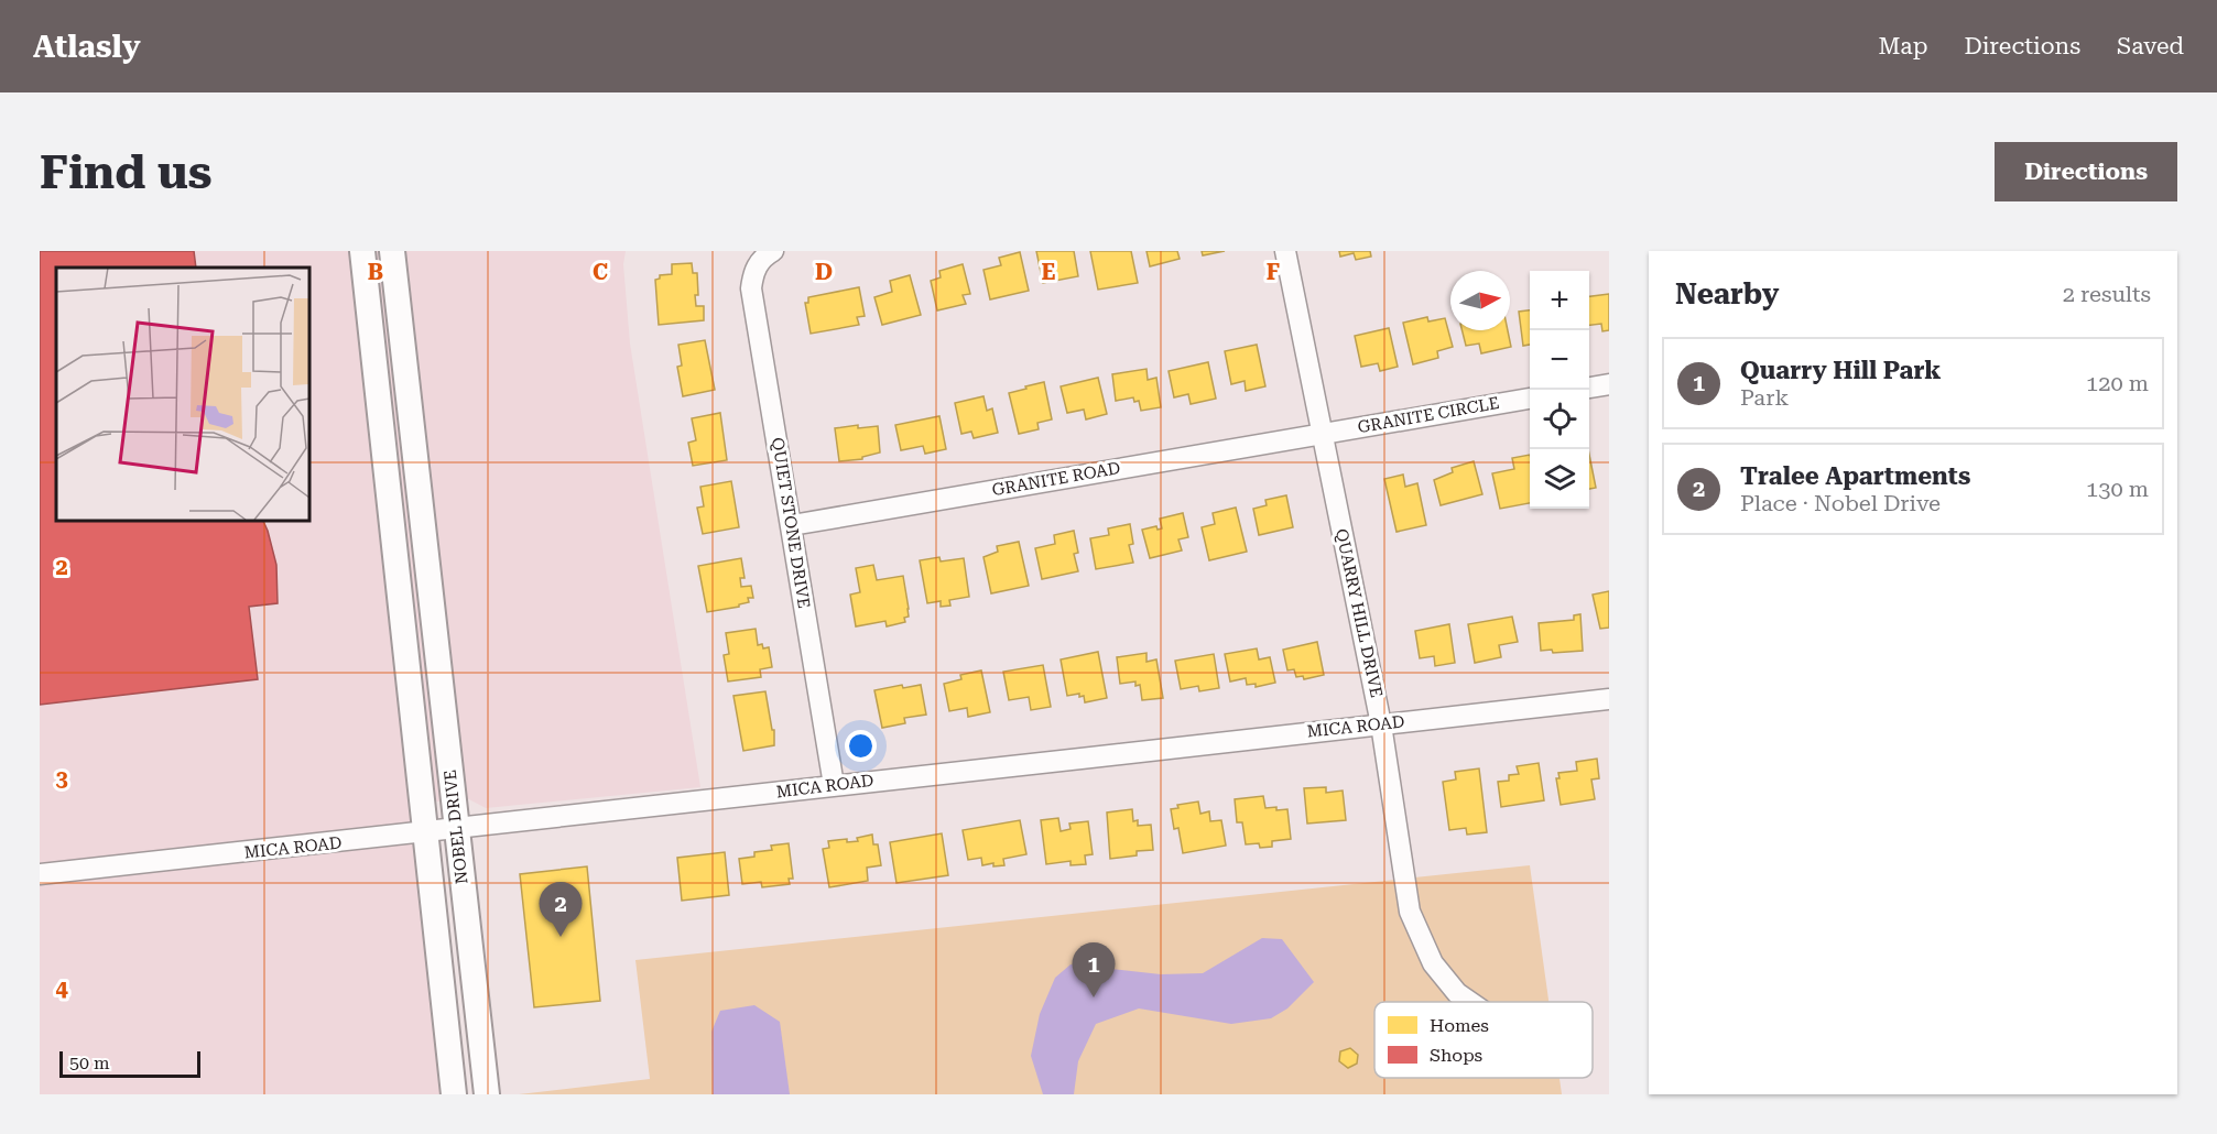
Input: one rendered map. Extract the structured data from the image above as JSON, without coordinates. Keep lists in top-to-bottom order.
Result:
{
  "streets": {
    "street": [
      "GRANITE CIRCLE",
      "GRANITE ROAD",
      "QUIET STONE DRIVE",
      "QUARRY HILL DRIVE",
      "MICA ROAD",
      "NOBEL DRIVE"
    ]
  },
  "crossings": [
    ["GRANITE CIRCLE", "GRANITE ROAD"],
    ["GRANITE CIRCLE", "QUARRY HILL DRIVE"],
    ["GRANITE ROAD", "QUIET STONE DRIVE"],
    ["GRANITE ROAD", "QUARRY HILL DRIVE"],
    ["QUIET STONE DRIVE", "MICA ROAD"],
    ["QUARRY HILL DRIVE", "MICA ROAD"],
    ["MICA ROAD", "NOBEL DRIVE"]
  ],
  "legend": ["Homes", "Shops"],
  "scale_bar": "50 m",
  "north": "right",
  "page": {
    "header": "Atlasly",
    "nav": ["Map", "Directions", "Saved"],
    "buttons": "Directions",
    "title": "Find us",
    "heading": ["Nearby", "2 results"],
    "map_buttons": ["+", "−"],
    "list": [
      {
        "mark": "1",
        "name": "Quarry Hill Park",
        "note": "Park",
        "value": "120 m"
      },
      {
        "mark": "2",
        "name": "Tralee Apartments",
        "note": "Place · Nobel Drive",
        "value": "130 m"
      }
    ],
    "pins": ["2", "1"],
    "scale": "50 m"
  },
  "grid": {
    "columns": [
      "B",
      "C",
      "D",
      "E",
      "F"
    ],
    "rows": ["2", "3", "4"]
  }
}
